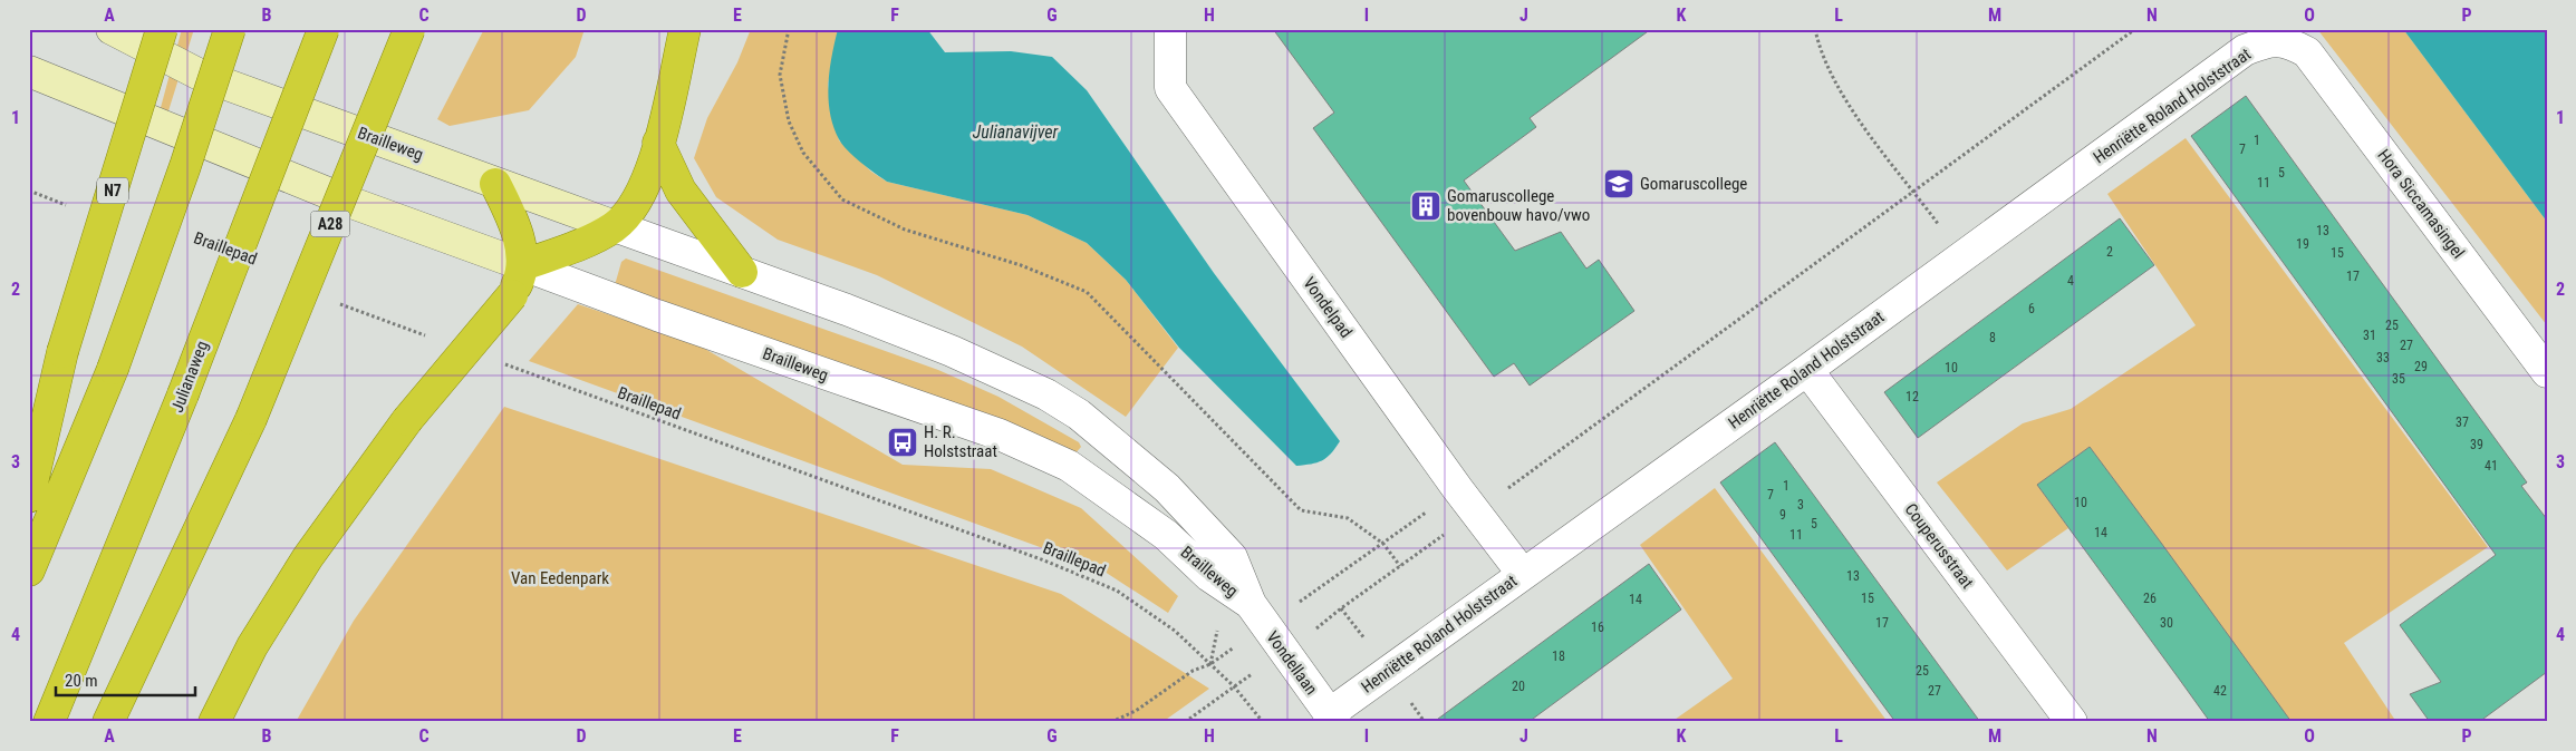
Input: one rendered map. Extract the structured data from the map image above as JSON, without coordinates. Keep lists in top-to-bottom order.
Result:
{
  "streets": {
    "highway": ["N7", "A28", "Julianaweg"],
    "main road": ["Brailleweg"],
    "street": [
      "Henriëtte Roland Holststraat",
      "Hora Siccamasingel",
      "Vondelpad",
      "Couperusstraat",
      "Vondellaan"
    ],
    "path": ["Braillepad"]
  },
  "crossings": [
    ["Henriëtte Roland Holststraat", "Hora Siccamasingel"],
    ["Henriëtte Roland Holststraat", "Vondelpad"],
    ["Henriëtte Roland Holststraat", "Couperusstraat"],
    ["Henriëtte Roland Holststraat", "Vondellaan"],
    ["Brailleweg", "Vondellaan"]
  ],
  "water": ["Julianavijver"],
  "parks": ["Van Eedenpark"],
  "places": {
    "school or university": ["Gomaruscollege"],
    "building": ["Gomaruscollege bovenbouw havo/vwo"],
    "bus stop": ["H. R. Holststraat"]
  },
  "house_numbers": [
    "1",
    "7",
    "5",
    "11",
    "13",
    "19",
    "2",
    "15",
    "17",
    "4",
    "6",
    "25",
    "31",
    "8",
    "27",
    "33",
    "29",
    "10",
    "35",
    "12",
    "37",
    "39",
    "41",
    "1",
    "7",
    "10",
    "3",
    "9",
    "5",
    "14",
    "11",
    "13",
    "15",
    "26",
    "14",
    "17",
    "30",
    "16",
    "18",
    "25",
    "20",
    "27",
    "42"
  ],
  "scale_bar": "20 m",
  "grid": {
    "columns": [
      "A",
      "B",
      "C",
      "D",
      "E",
      "F",
      "G",
      "H",
      "I",
      "J",
      "K",
      "L",
      "M",
      "N",
      "O",
      "P"
    ],
    "rows": [
      "1",
      "2",
      "3",
      "4"
    ]
  }
}
